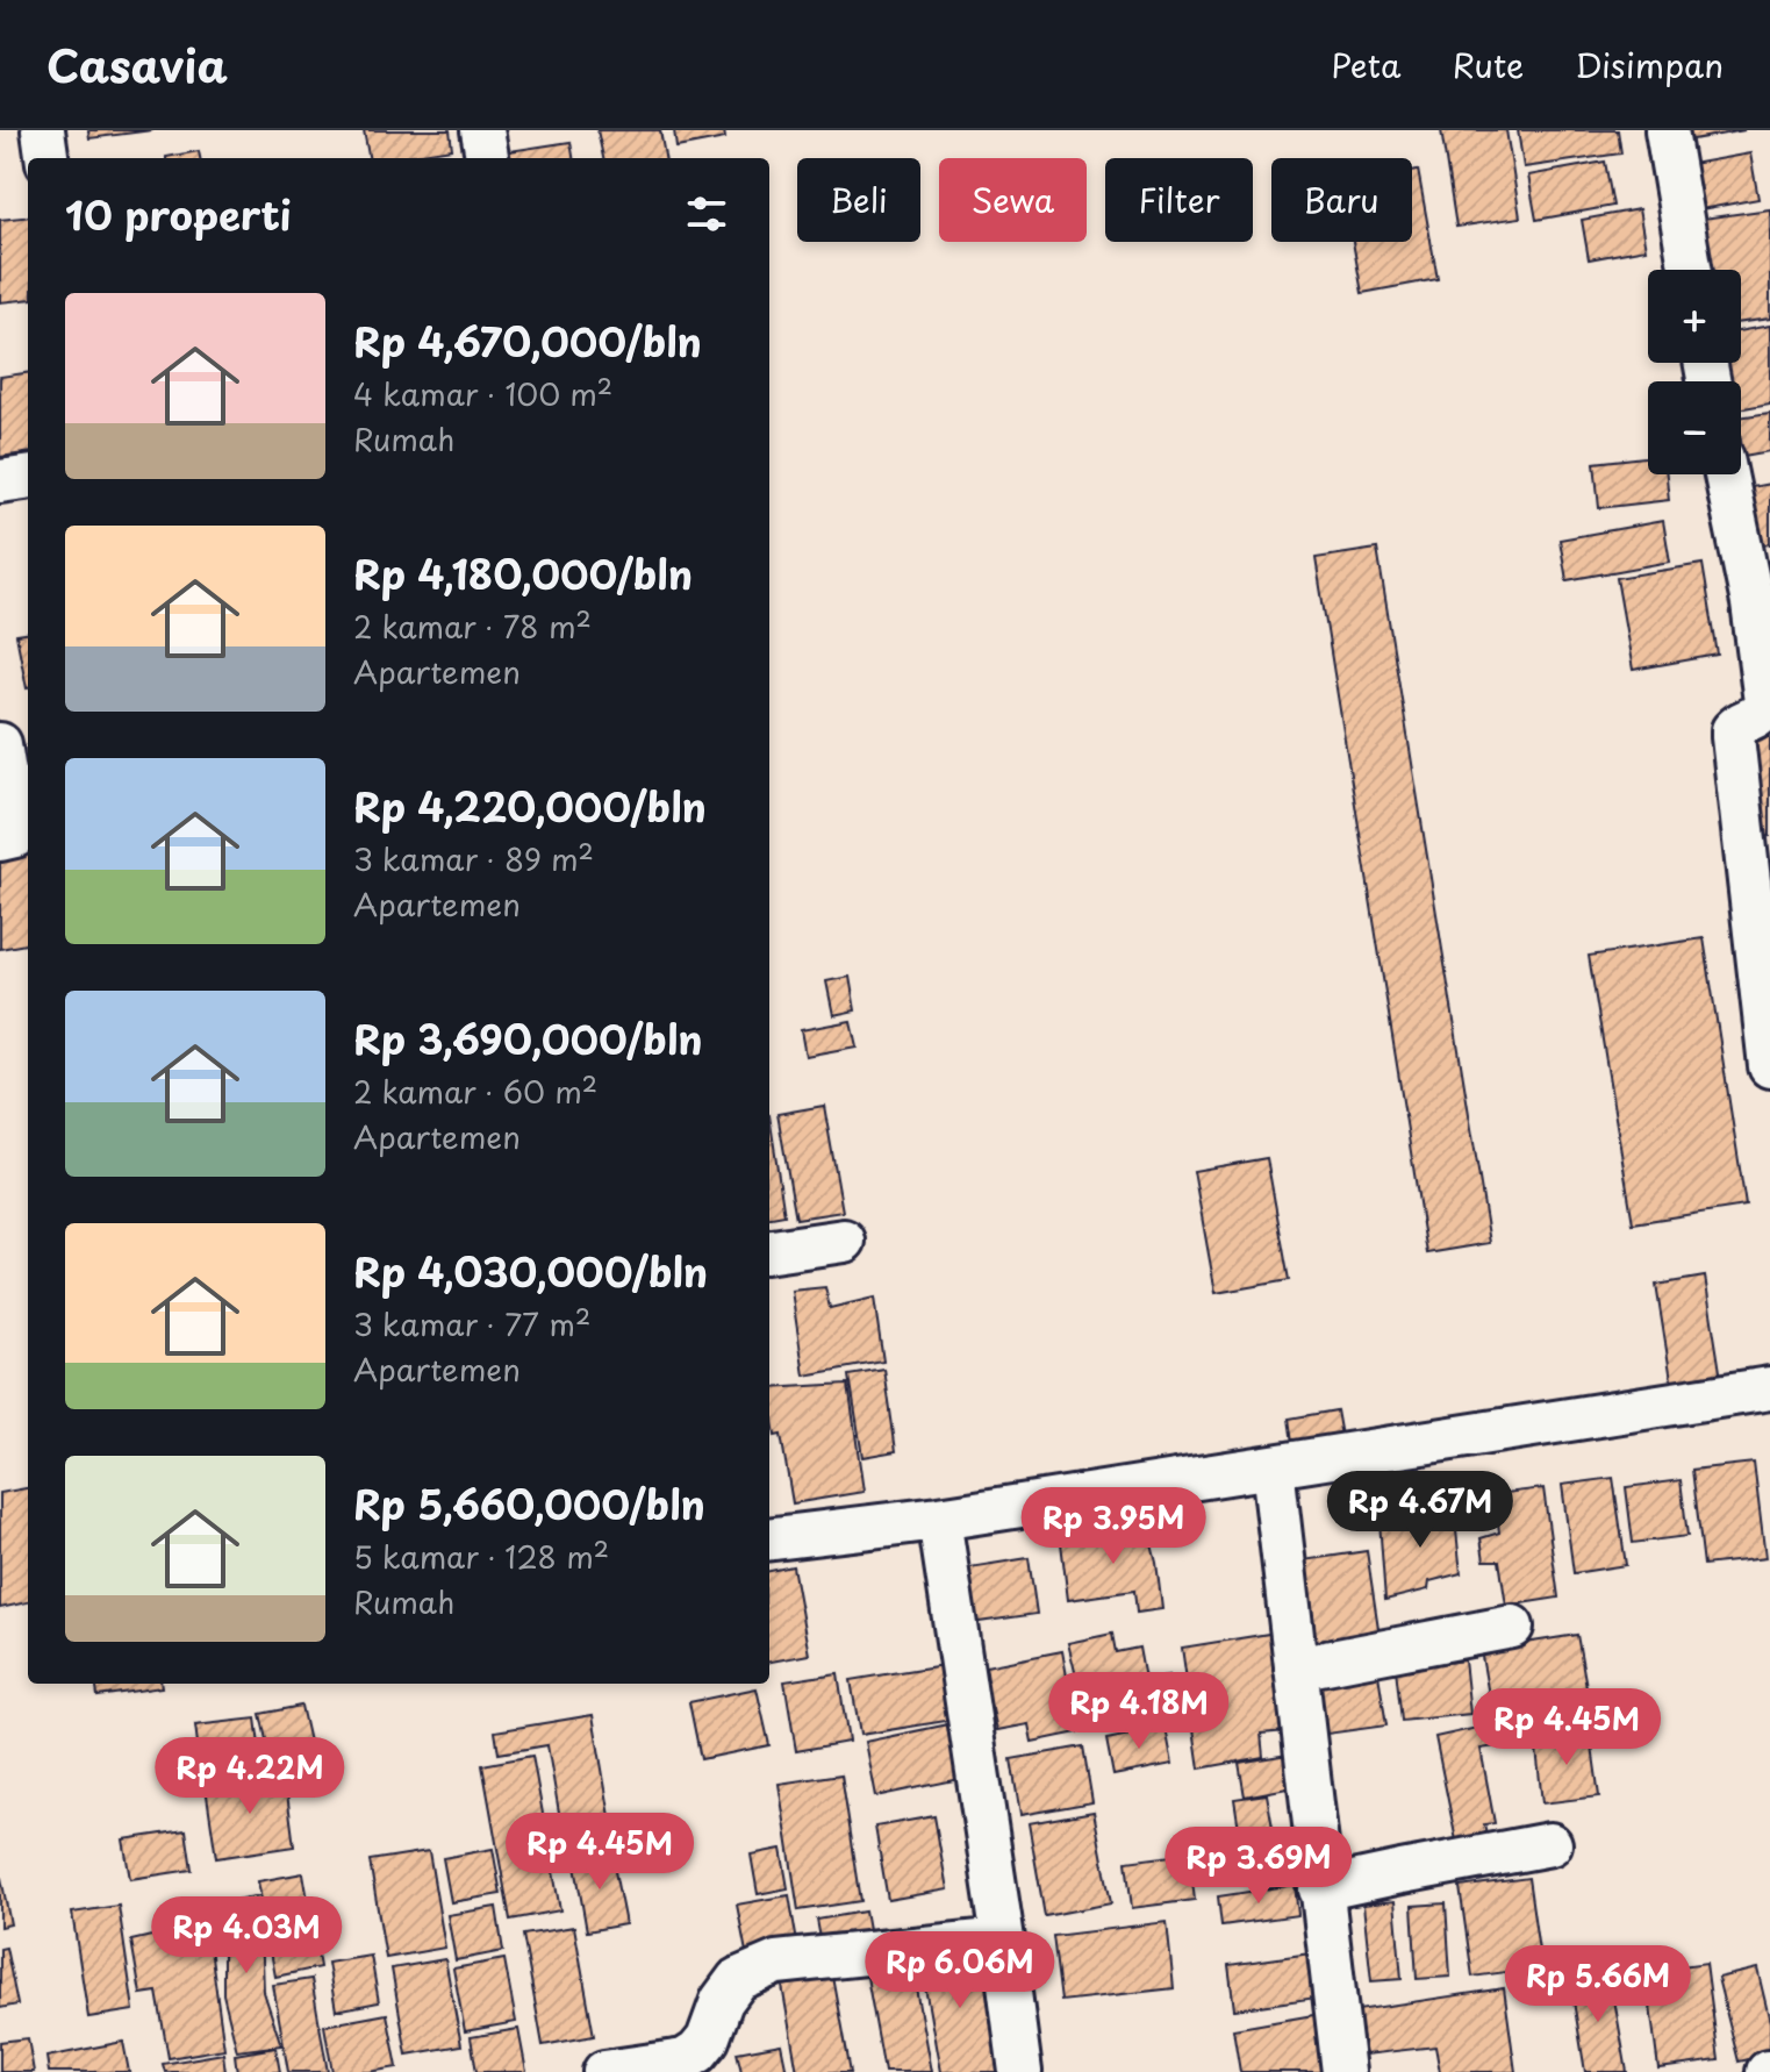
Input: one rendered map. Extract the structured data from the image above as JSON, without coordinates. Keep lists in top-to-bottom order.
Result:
{
  "page": {
    "header": "Casavia",
    "nav": ["Peta", "Rute", "Disimpan"],
    "chip": [
      "Beli",
      "Sewa",
      "Filter",
      "Baru"
    ],
    "heading": "10 properti",
    "map_buttons": ["+", "−"],
    "list": [
      {
        "name": "Rp 4,670,000/bln",
        "note": "4 kamar · 100 m² · Rumah"
      },
      {
        "name": "Rp 4,180,000/bln",
        "note": "2 kamar · 78 m² · Apartemen"
      },
      {
        "name": "Rp 4,220,000/bln",
        "note": "3 kamar · 89 m² · Apartemen"
      },
      {
        "name": "Rp 3,690,000/bln",
        "note": "2 kamar · 60 m² · Apartemen"
      },
      {
        "name": "Rp 4,030,000/bln",
        "note": "3 kamar · 77 m² · Apartemen"
      },
      {
        "name": "Rp 5,660,000/bln",
        "note": "5 kamar · 128 m² · Rumah"
      }
    ],
    "price": [
      "Rp 4.67M",
      "Rp 3.95M",
      "Rp 4.18M",
      "Rp 4.45M",
      "Rp 4.22M",
      "Rp 4.45M",
      "Rp 3.69M",
      "Rp 4.03M",
      "Rp 6.06M",
      "Rp 5.66M"
    ]
  }
}
